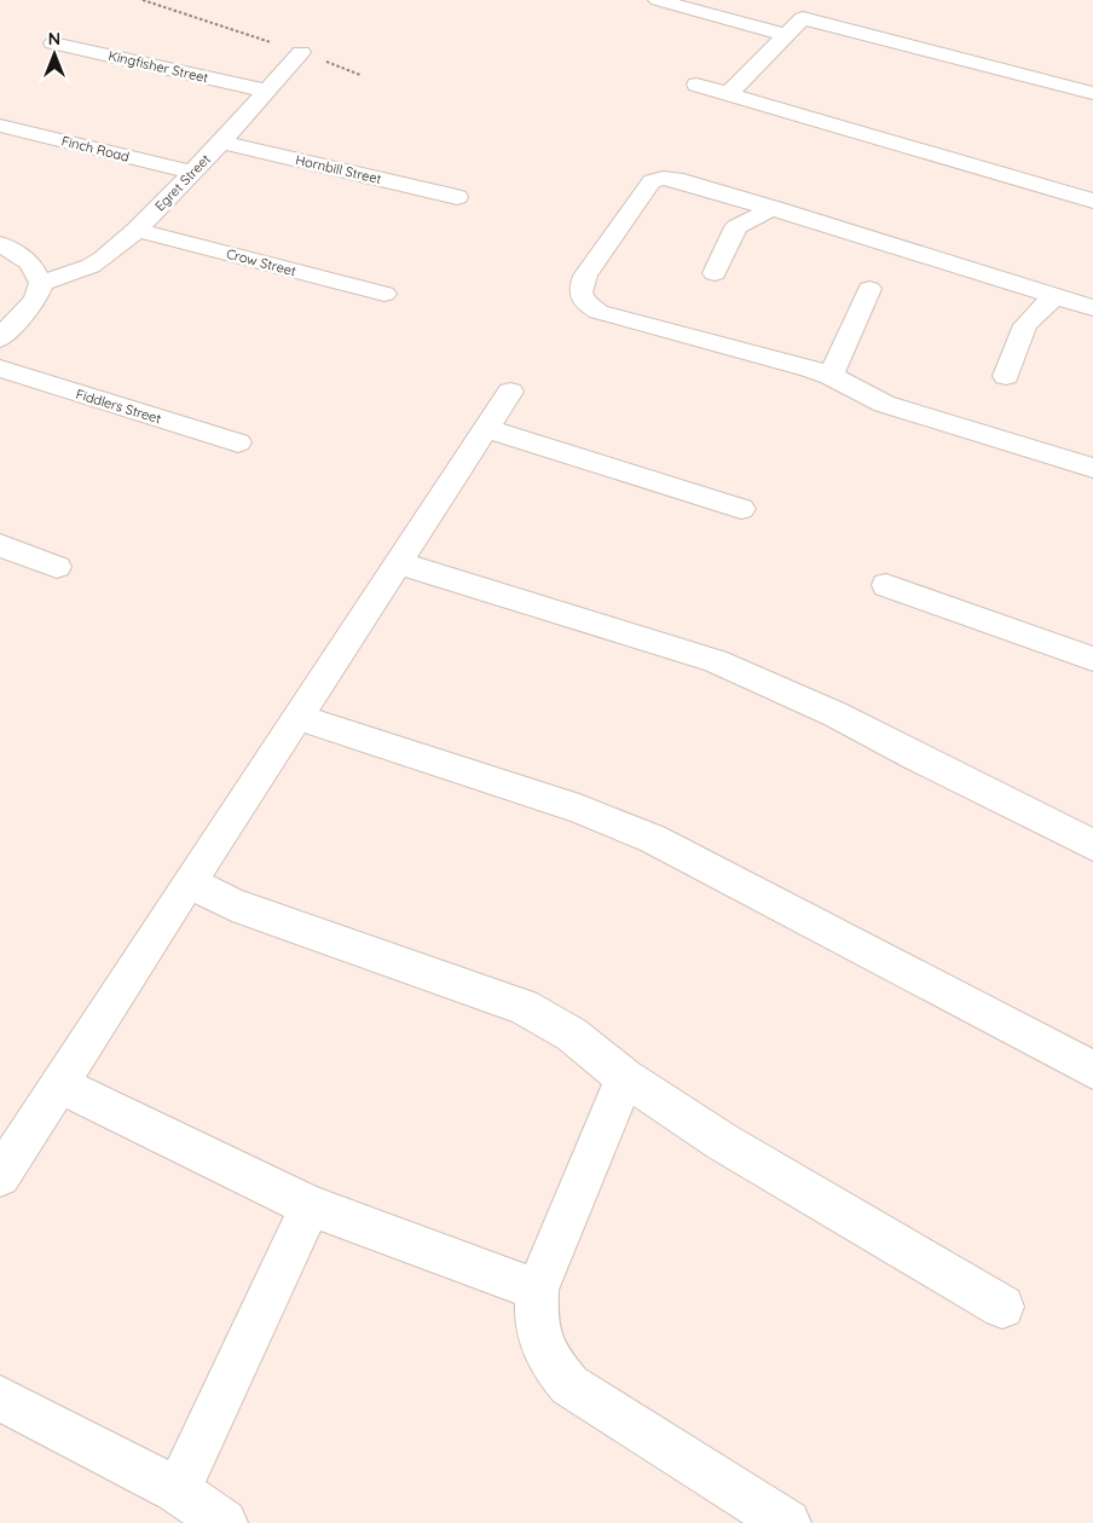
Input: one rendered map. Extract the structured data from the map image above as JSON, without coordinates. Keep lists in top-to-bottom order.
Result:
{
  "streets": {
    "street": [
      "Kingfisher Street",
      "Finch Road",
      "Hornbill Street",
      "Egret Street",
      "Crow Street",
      "Fiddlers Street"
    ]
  },
  "crossings": [
    ["Kingfisher Street", "Egret Street"],
    ["Finch Road", "Egret Street"],
    ["Hornbill Street", "Egret Street"],
    ["Egret Street", "Crow Street"]
  ],
  "north": "top"
}
